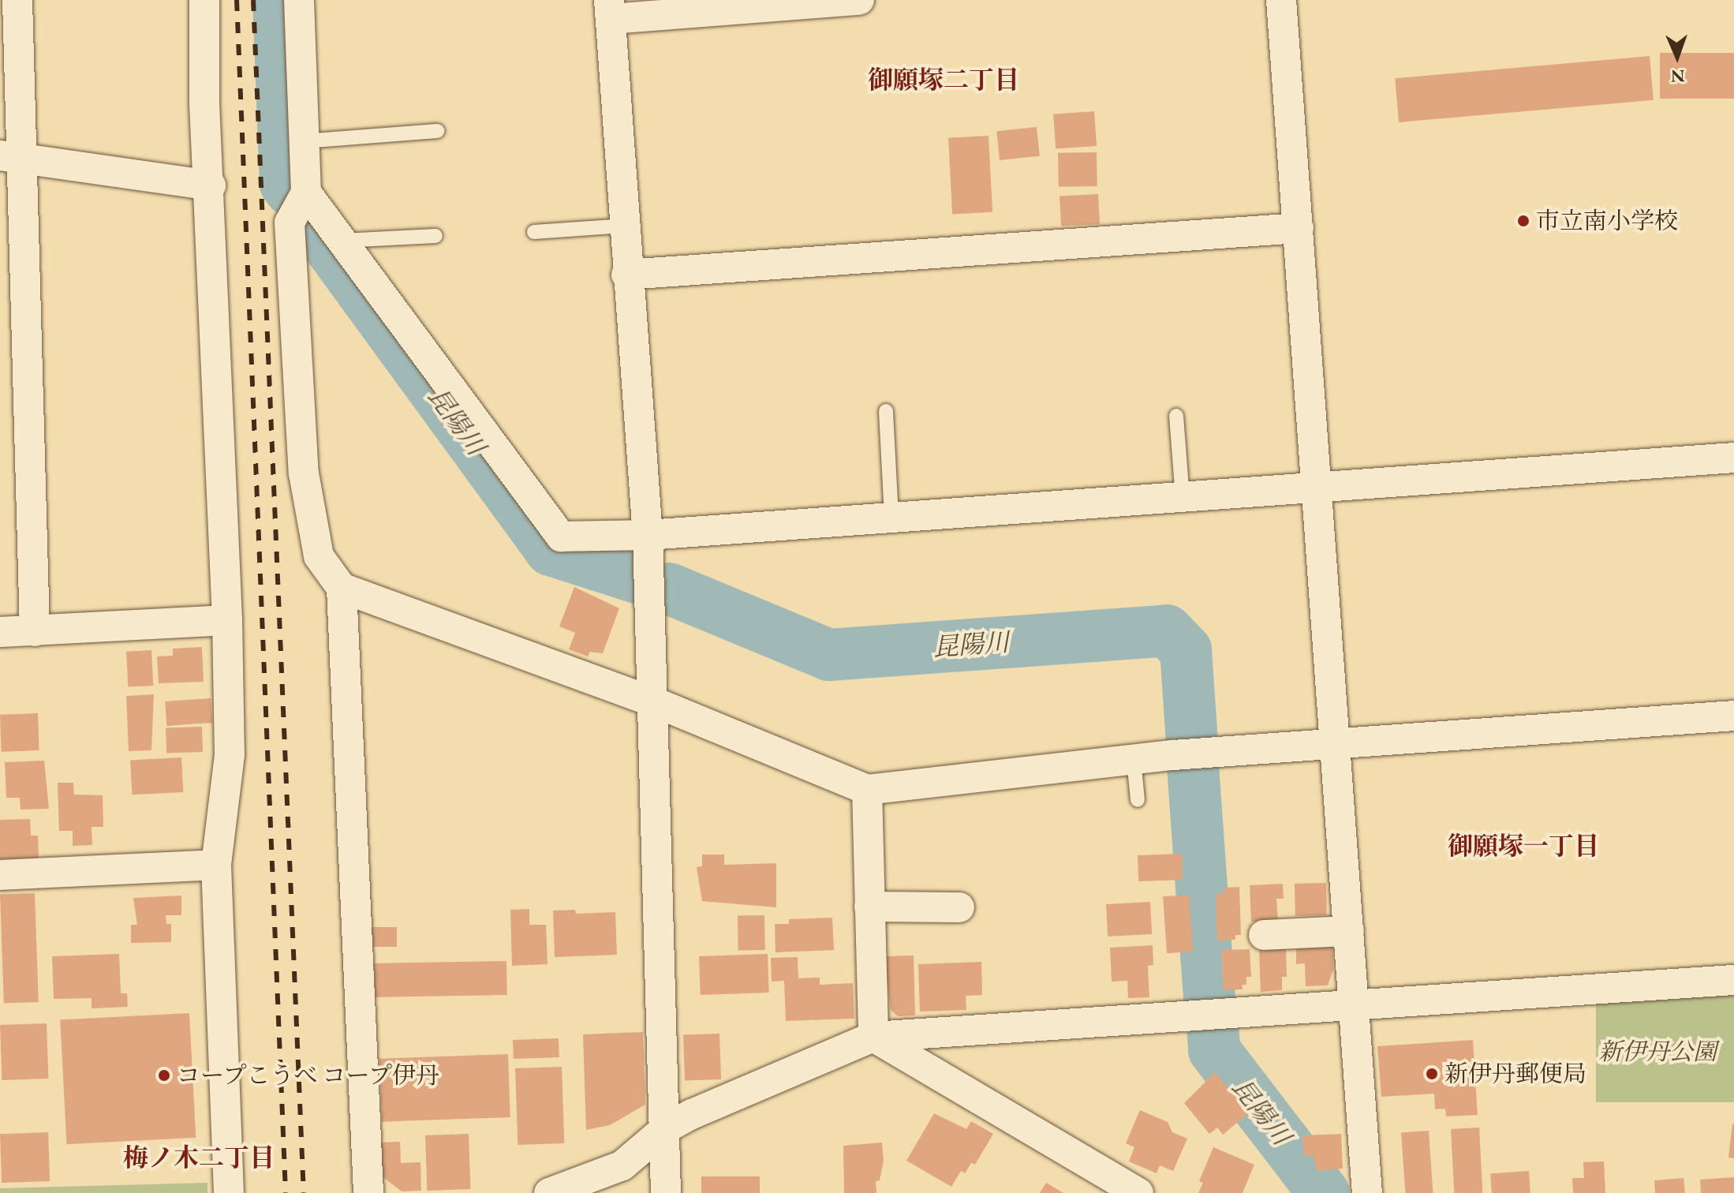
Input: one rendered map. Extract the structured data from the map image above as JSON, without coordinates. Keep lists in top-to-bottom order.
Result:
{
  "districts": ["御願塚二丁目", "御願塚一丁目", "梅ノ木二丁目"],
  "water": ["昆陽川"],
  "parks": ["新伊丹公園"],
  "places": ["市立南小学校", "新伊丹郵便局", "コープこうべ コープ伊丹"],
  "north": "bottom"
}
